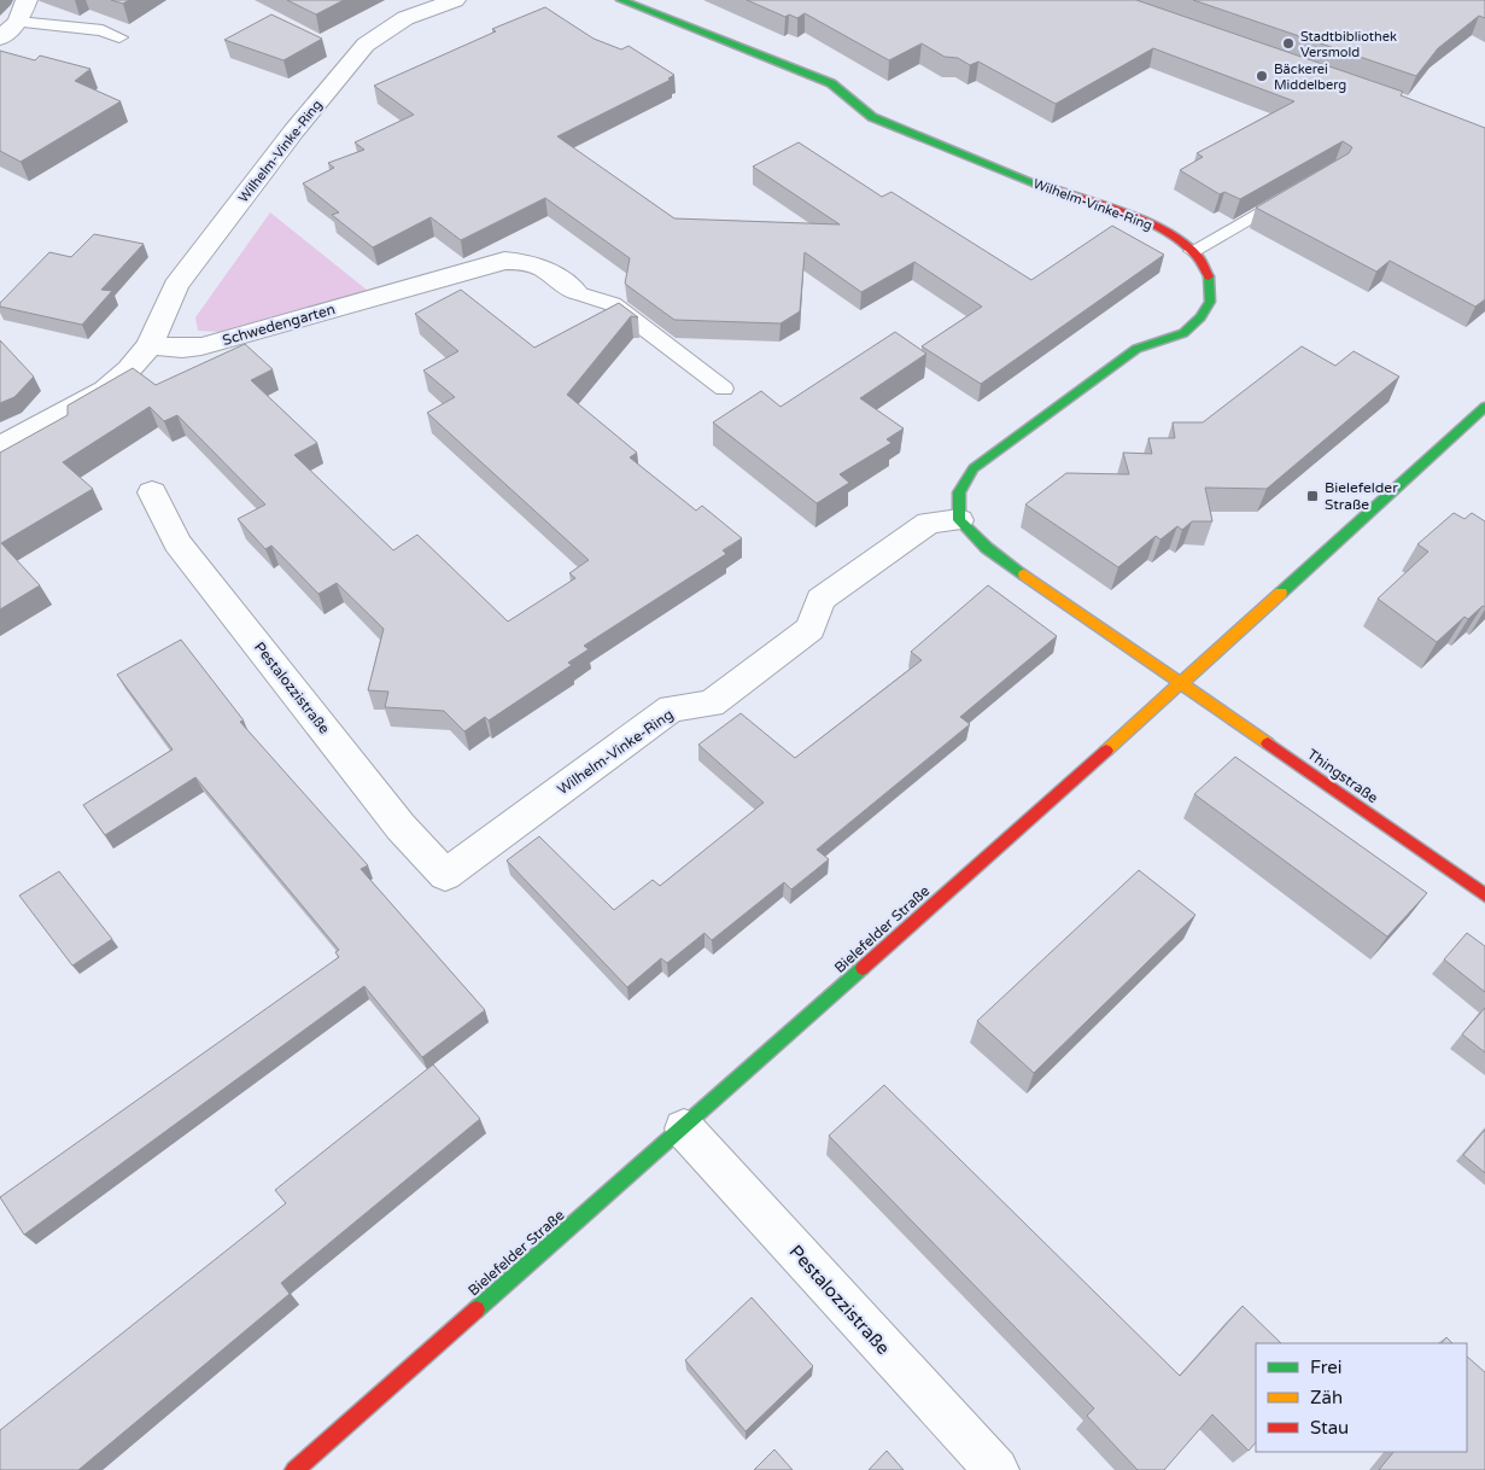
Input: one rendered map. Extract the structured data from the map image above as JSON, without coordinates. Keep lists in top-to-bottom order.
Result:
{
  "streets": {
    "street": [
      "Wilhelm-Vinke-Ring",
      "Schwedengarten",
      "Pestalozzistraße",
      "Thingstraße",
      "Bielefelder Straße"
    ]
  },
  "crossings": [
    ["Wilhelm-Vinke-Ring", "Schwedengarten"],
    ["Wilhelm-Vinke-Ring", "Pestalozzistraße"],
    ["Pestalozzistraße", "Bielefelder Straße"],
    ["Thingstraße", "Bielefelder Straße"]
  ],
  "places": {
    "other": ["Stadtbibliothek Versmold", "Bäckerei Middelberg"],
    "transit": ["Bielefelder Straße"]
  },
  "legend": ["Frei", "Zäh", "Stau"]
}
